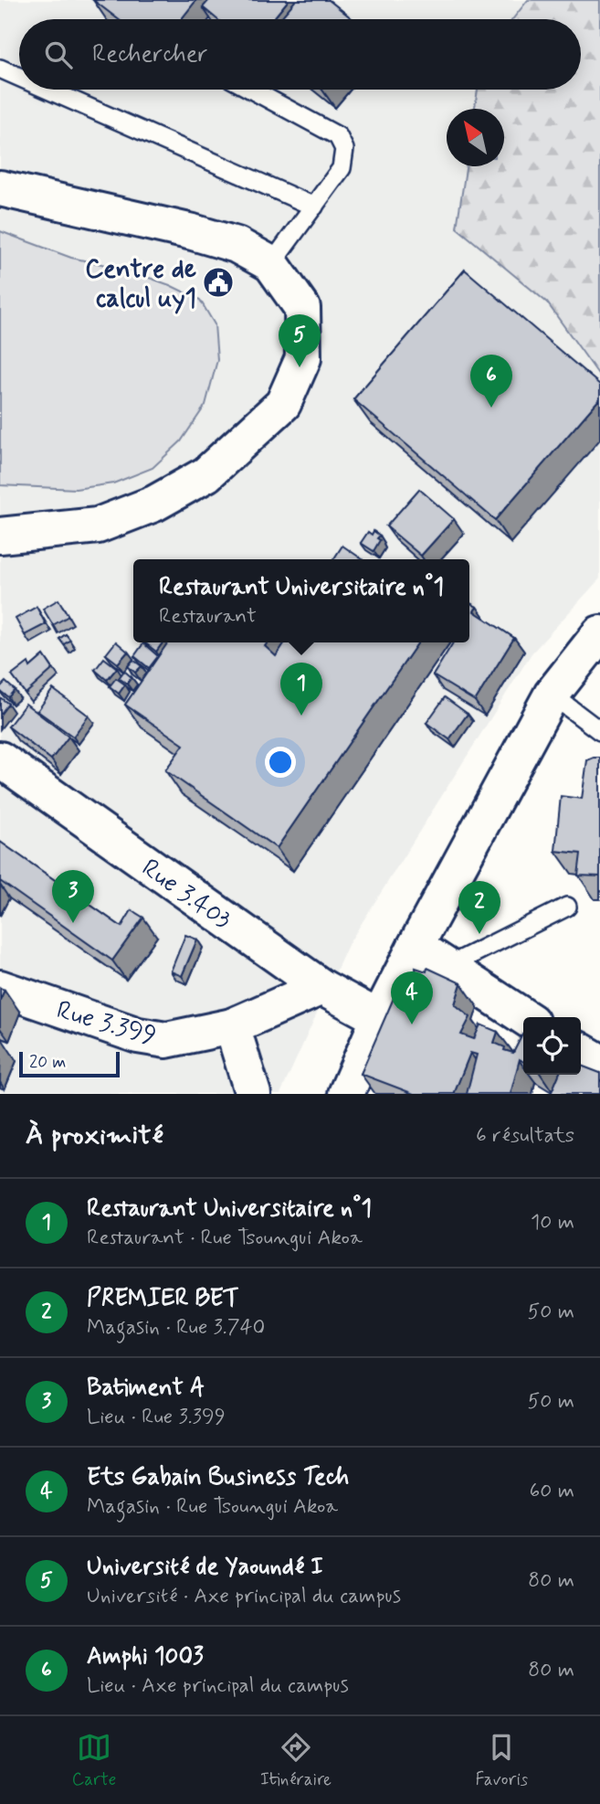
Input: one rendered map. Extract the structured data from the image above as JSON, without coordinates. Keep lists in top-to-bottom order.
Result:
{
  "streets": {
    "street": ["Rue 3.403", "Rue 3.399"]
  },
  "crossings": [
    ["Rue 3.403", "Rue 3.399"]
  ],
  "places": {
    "public building": ["Centre de calcul uy1"]
  },
  "scale_bar": "20 m",
  "north": "top left",
  "page": {
    "search": "Rechercher",
    "pins": [
      "5",
      "6",
      "1",
      "3",
      "2",
      "4"
    ],
    "popup": ["Restaurant Universitaire n°1", "Restaurant"],
    "scale": "20 m",
    "heading": ["À proximité", "6 résultats"],
    "list": [
      {
        "mark": "1",
        "name": "Restaurant Universitaire n°1",
        "note": "Restaurant · Rue Tsoungui Akoa",
        "value": "10 m"
      },
      {
        "mark": "2",
        "name": "PREMIER BET",
        "note": "Magasin · Rue 3.740",
        "value": "50 m"
      },
      {
        "mark": "3",
        "name": "Batiment A",
        "note": "Lieu · Rue 3.399",
        "value": "50 m"
      },
      {
        "mark": "4",
        "name": "Ets Gabain Business Tech",
        "note": "Magasin · Rue Tsoungui Akoa",
        "value": "60 m"
      },
      {
        "mark": "5",
        "name": "Université de Yaoundé I",
        "note": "Université · Axe principal du campus",
        "value": "80 m"
      },
      {
        "mark": "6",
        "name": "Amphi 1003",
        "note": "Lieu · Axe principal du campus",
        "value": "80 m"
      }
    ],
    "nav": ["Carte", "Itinéraire", "Favoris"]
  }
}
